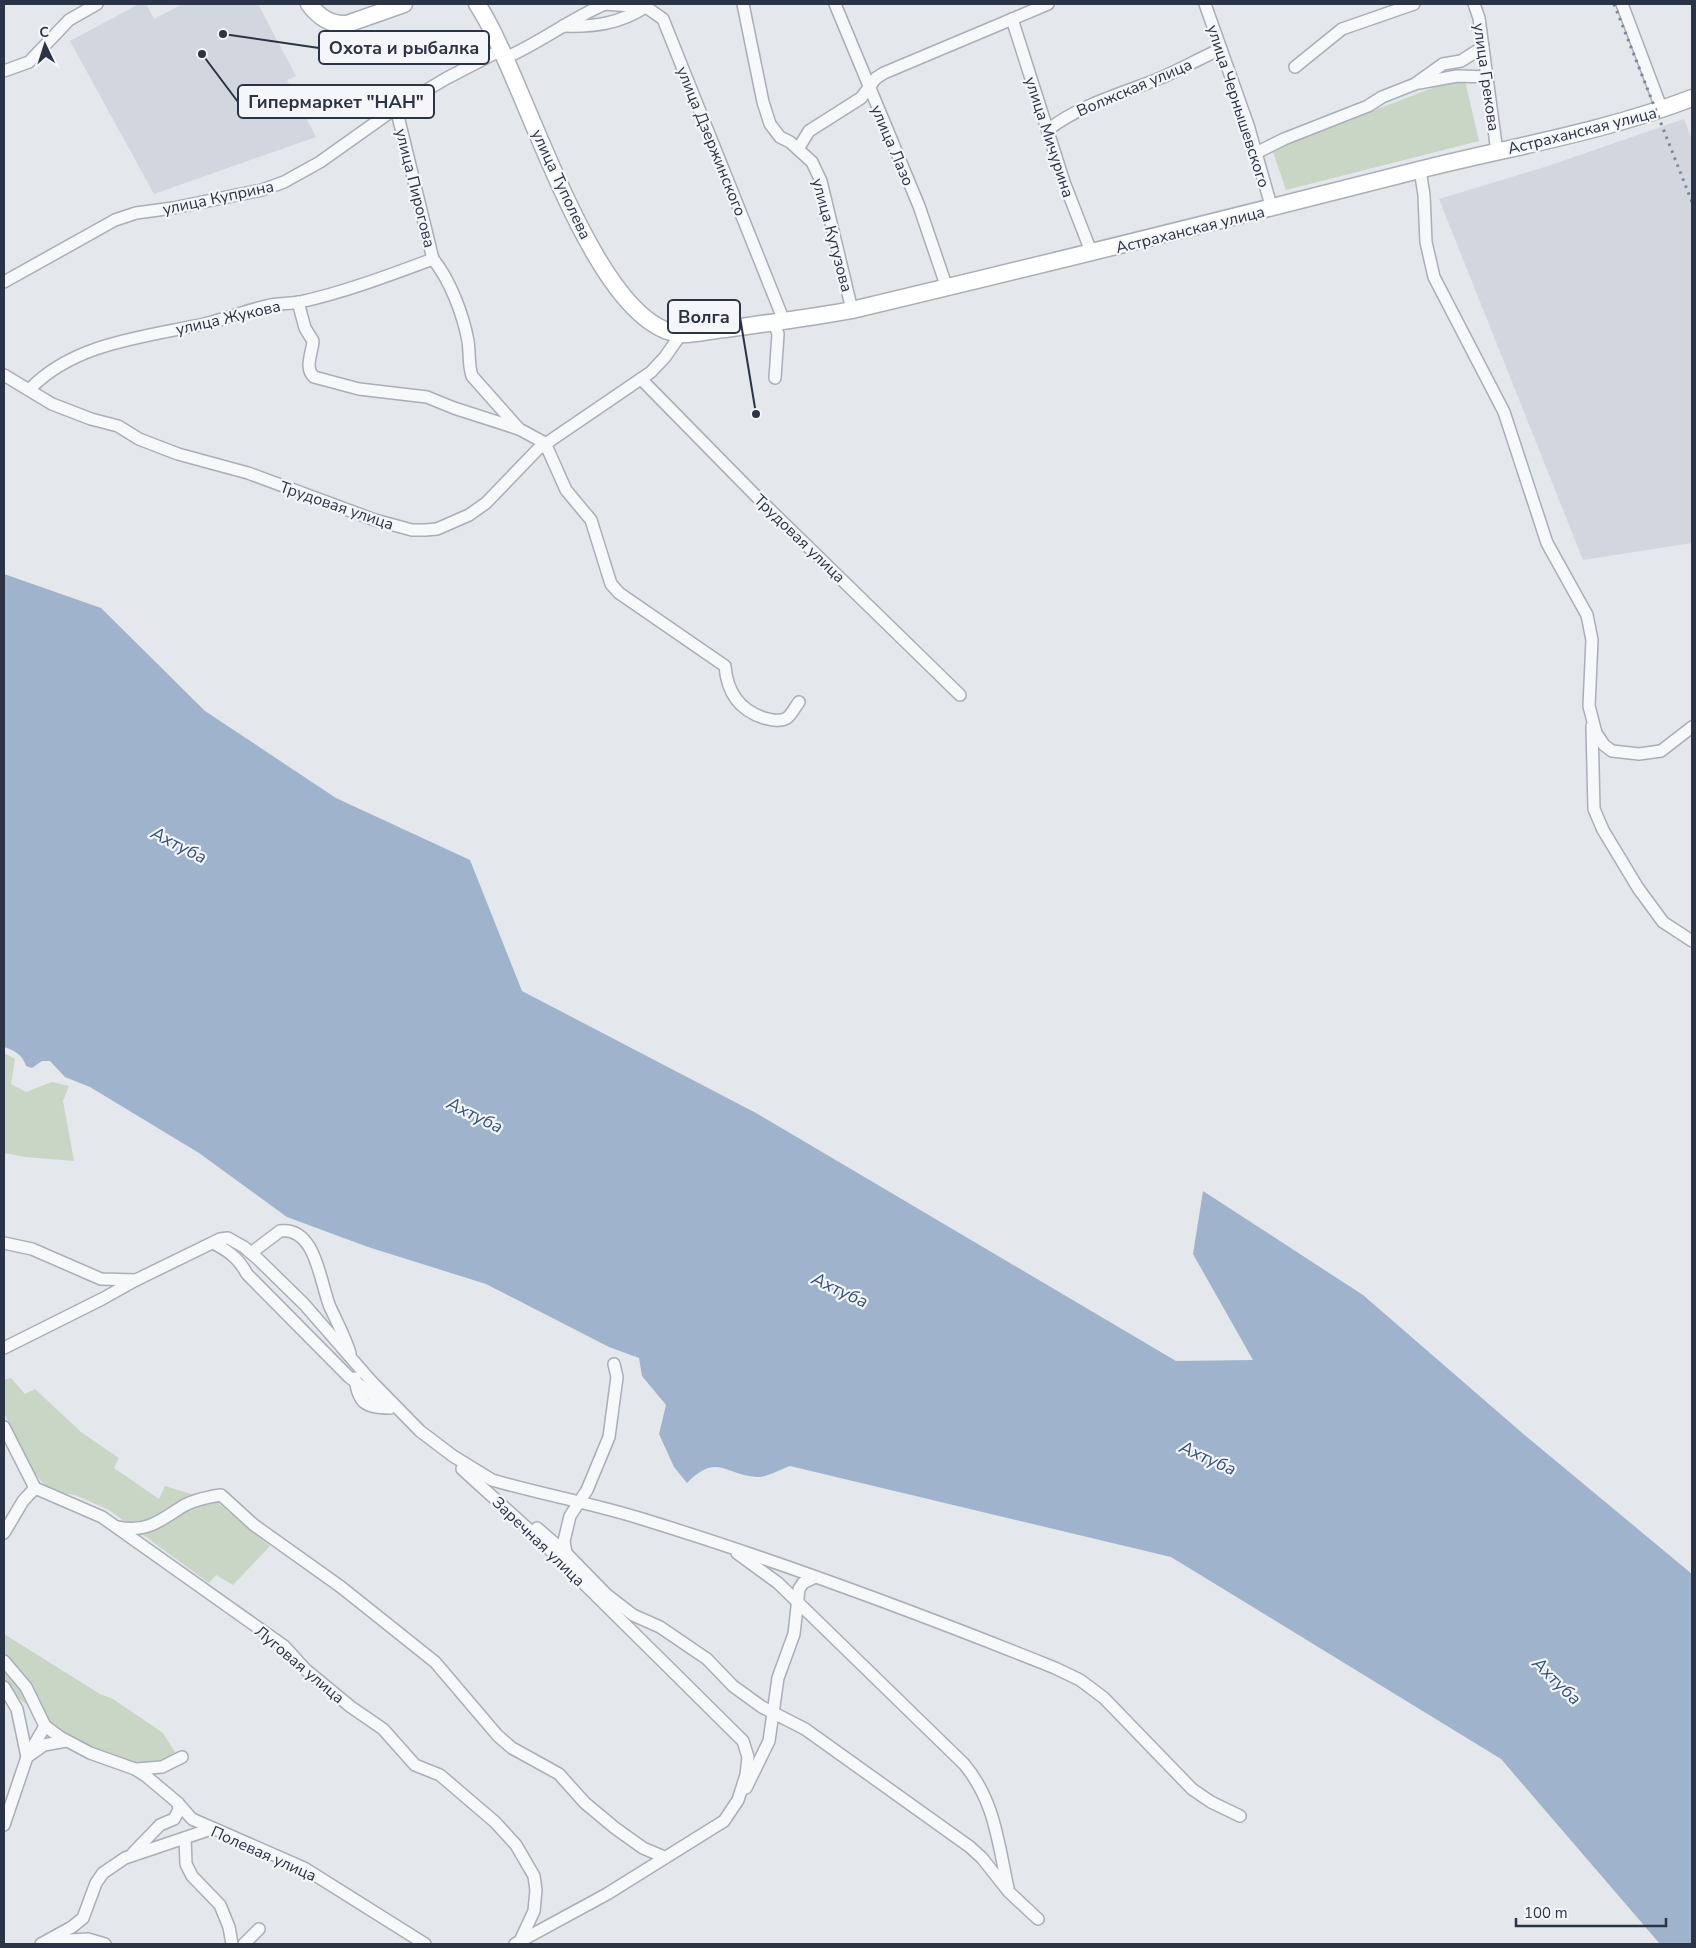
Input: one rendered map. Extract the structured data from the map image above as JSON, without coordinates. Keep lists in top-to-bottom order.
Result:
{
  "streets": {
    "main road": ["Астраханская улица", "улица Туполева"],
    "street": [
      "улица Грекова",
      "Волжская улица",
      "улица Чернышевского",
      "улица Мичурина",
      "улица Дзержинского",
      "улица Лазо",
      "улица Пирогова",
      "улица Куприна",
      "улица Кутузова",
      "улица Жукова",
      "Трудовая улица",
      "Заречная улица",
      "Луговая улица",
      "Полевая улица"
    ]
  },
  "crossings": [
    ["улица Грекова", "Астраханская улица"],
    ["Волжская улица", "улица Чернышевского"],
    ["Волжская улица", "улица Мичурина"],
    ["улица Чернышевского", "Астраханская улица"],
    ["Астраханская улица", "улица Мичурина"],
    ["Астраханская улица", "улица Дзержинского"],
    ["Астраханская улица", "улица Лазо"],
    ["Астраханская улица", "улица Туполева"],
    ["Астраханская улица", "улица Кутузова"],
    ["Астраханская улица", "Трудовая улица"],
    ["улица Дзержинского", "улица Куприна"],
    ["улица Туполева", "улица Куприна"],
    ["улица Туполева", "Трудовая улица"],
    ["улица Пирогова", "улица Куприна"],
    ["улица Пирогова", "улица Жукова"],
    ["улица Пирогова", "Трудовая улица"],
    ["улица Жукова", "Трудовая улица"]
  ],
  "water": ["Ахтуба"],
  "places": ["Охота и рыбалка", "Гипермаркет \"НАН\"", "Волга"],
  "scale_bar": "100 m",
  "north": "top"
}
